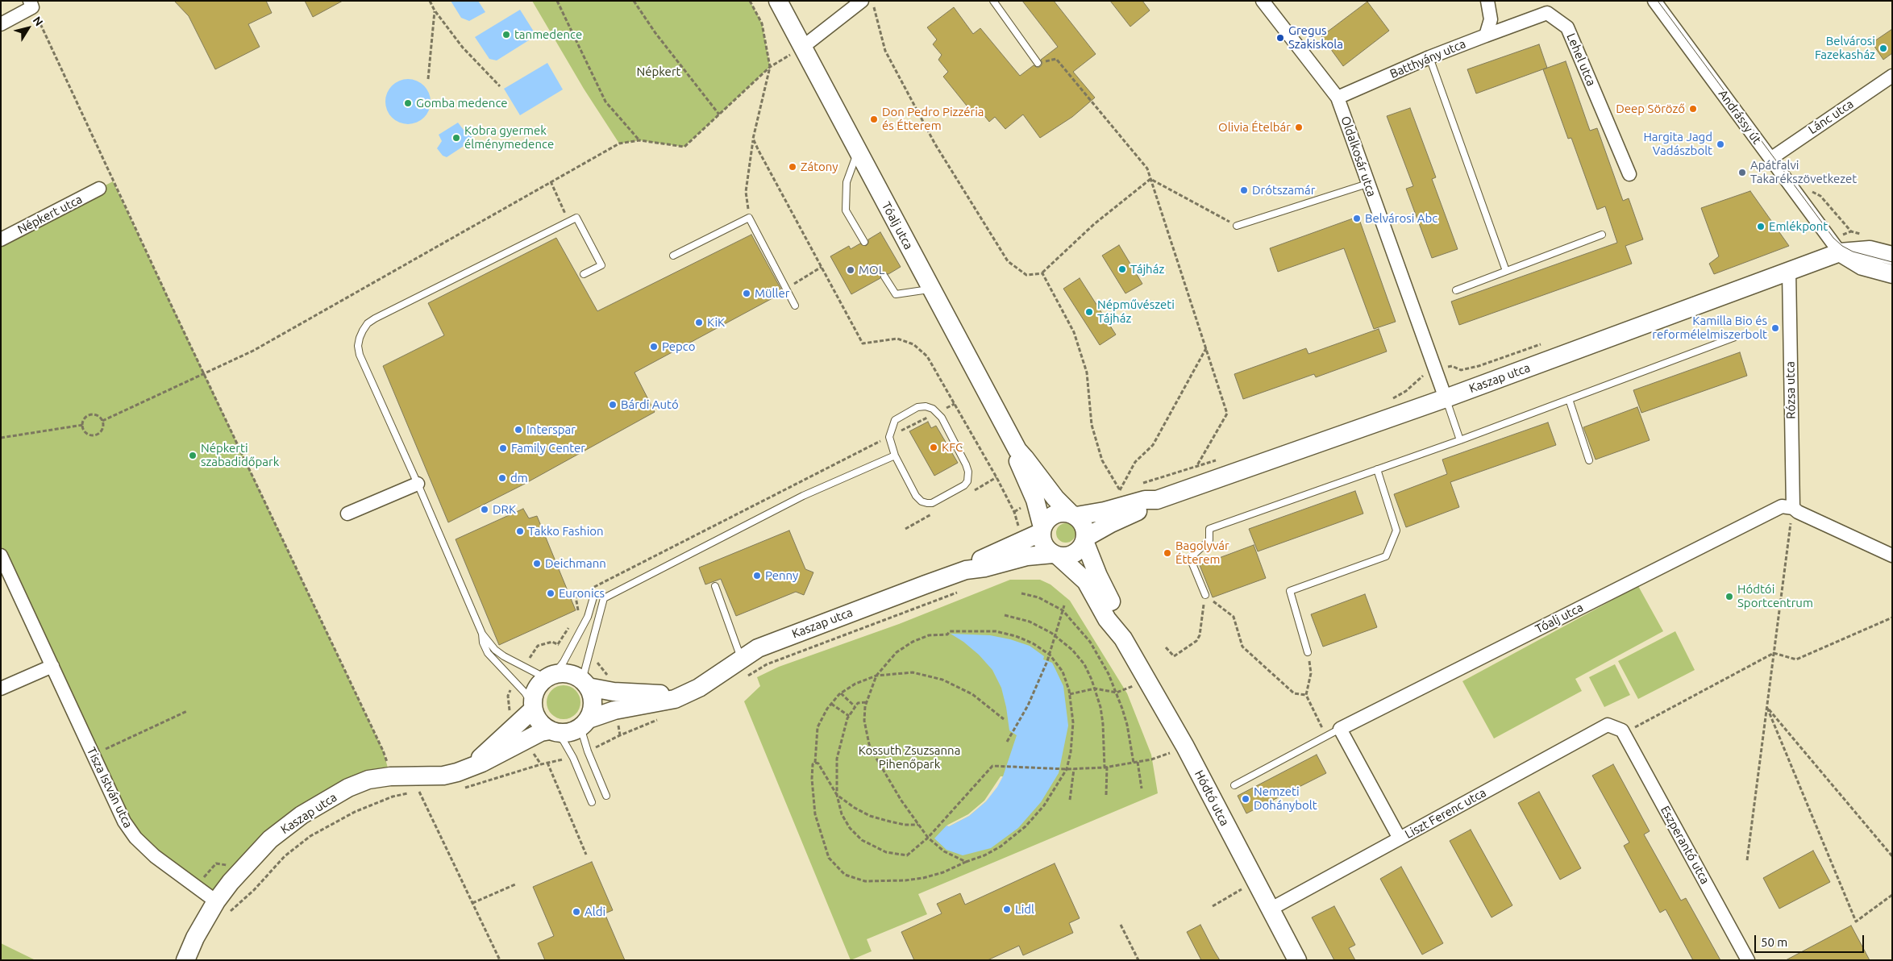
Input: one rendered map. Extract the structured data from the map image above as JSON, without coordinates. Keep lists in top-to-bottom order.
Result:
{
  "streets": {
    "street": [
      "Batthyány utca",
      "Lehel utca",
      "Andrássy út",
      "Lánc utca",
      "Oldalkosár utca",
      "Népkert utca",
      "Tóalj utca",
      "Kaszap utca",
      "Rózsa utca",
      "Tisza István utca",
      "Hódtó utca",
      "Liszt Ferenc utca",
      "Eszperantó utca"
    ]
  },
  "crossings": [
    ["Batthyány utca", "Lehel utca"],
    ["Batthyány utca", "Oldalkosár utca"],
    ["Andrássy út", "Lánc utca"],
    ["Andrássy út", "Kaszap utca"],
    ["Oldalkosár utca", "Kaszap utca"],
    ["Tóalj utca", "Kaszap utca"],
    ["Tóalj utca", "Rózsa utca"],
    ["Tóalj utca", "Hódtó utca"],
    ["Kaszap utca", "Rózsa utca"],
    ["Kaszap utca", "Tisza István utca"],
    ["Kaszap utca", "Hódtó utca"],
    ["Hódtó utca", "Liszt Ferenc utca"],
    ["Liszt Ferenc utca", "Eszperantó utca"]
  ],
  "parks": ["Népkert", "Kossuth Zsuzsanna Pihenőpark"],
  "places": [
    "tanmedence",
    "Gregus Szakiskola",
    "Belvárosi Fazekasház",
    "Gomba medence",
    "Deep Söröző",
    "Don Pedro Pizzéria és Étterem",
    "Olivia Ételbár",
    "Kobra gyermek élménymedence",
    "Hargita Jagd Vadászbolt",
    "Zátony",
    "Apátfalvi Takarékszövetkezet",
    "Drótszamár",
    "Belvárosi Abc",
    "Emlékpont",
    "Tájház",
    "MOL",
    "Müller",
    "Népművészeti Tájház",
    "KiK",
    "Kamilla Bio és reformélelmiszerbolt",
    "Pepco",
    "Bárdi Autó",
    "Interspar",
    "KFC",
    "Family Center",
    "Népkerti szabadidőpark",
    "dm",
    "DRK",
    "Takko Fashion",
    "Bagolyvár Étterem",
    "Deichmann",
    "Penny",
    "Euronics",
    "Hódtói Sportcentrum",
    "Nemzeti Dohánybolt",
    "Lidl",
    "Aldi"
  ],
  "scale_bar": "50 m",
  "north": "top right"
}
